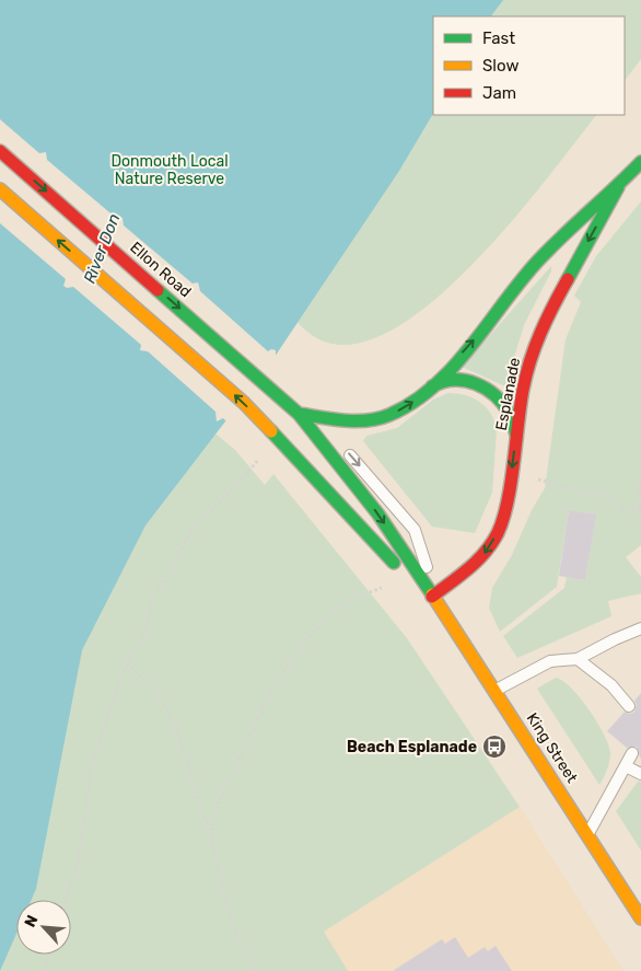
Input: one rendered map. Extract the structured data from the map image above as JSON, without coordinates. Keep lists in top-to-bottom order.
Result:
{
  "streets": {
    "main road": ["Ellon Road", "Esplanade", "King Street"]
  },
  "crossings": [
    ["Ellon Road", "Esplanade"],
    ["Ellon Road", "King Street"],
    ["Esplanade", "King Street"]
  ],
  "water": ["River Don"],
  "parks": ["Donmouth Local Nature Reserve"],
  "places": {
    "bus stop": ["Beach Esplanade"]
  },
  "legend": ["Fast", "Slow", "Jam"],
  "north": "top left"
}
